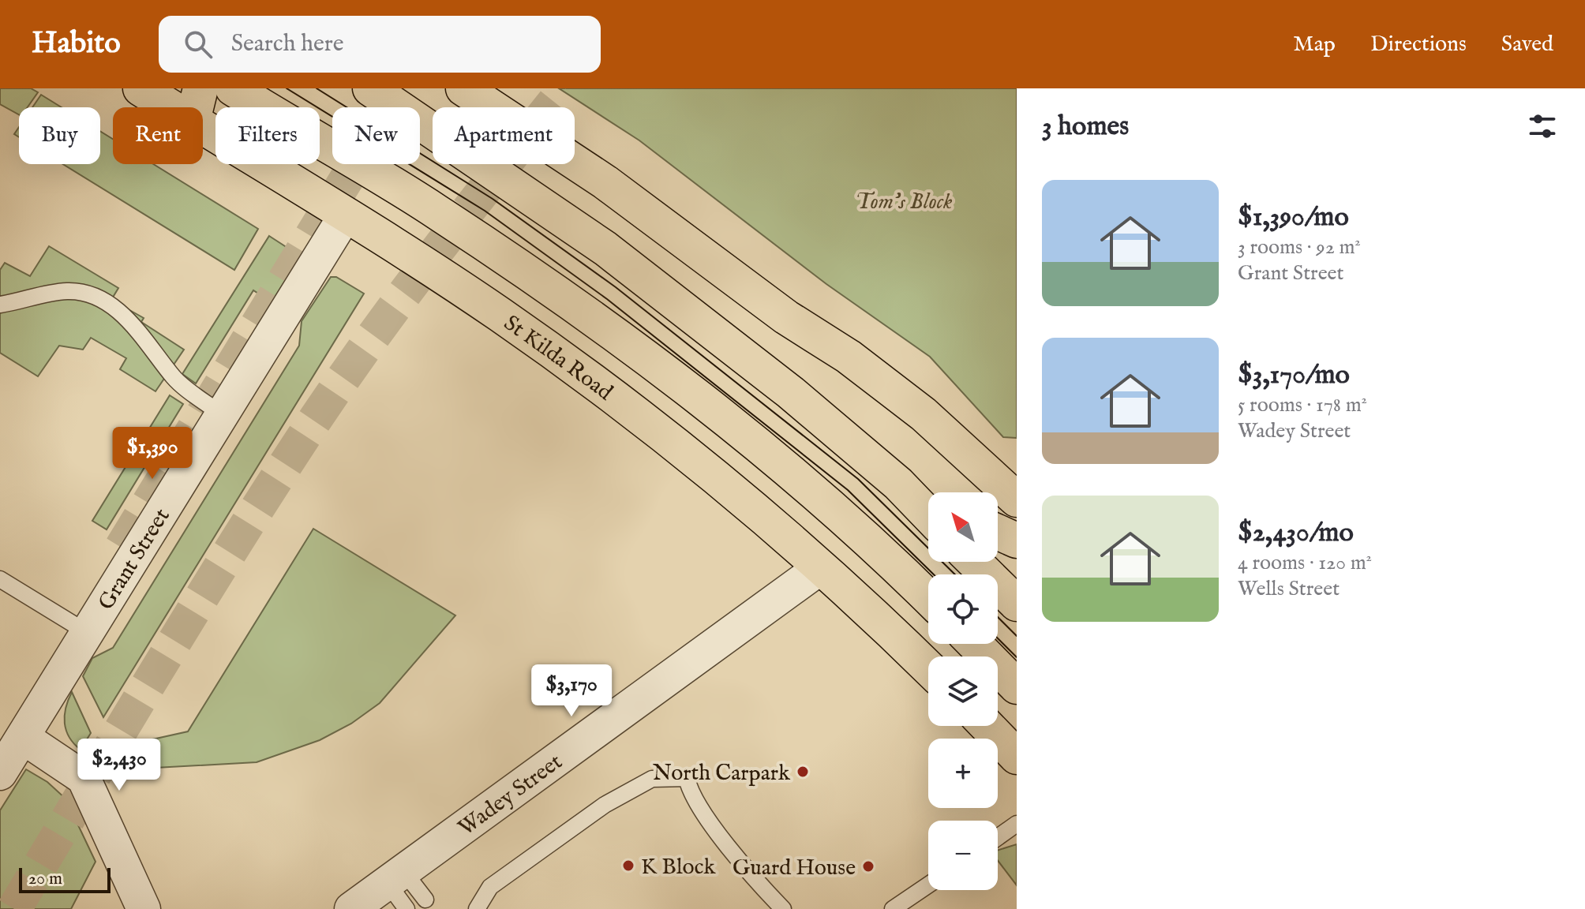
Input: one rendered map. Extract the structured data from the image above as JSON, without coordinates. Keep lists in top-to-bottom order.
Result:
{
  "streets": {
    "main road": ["St Kilda Road"],
    "street": ["Grant Street", "Wadey Street"]
  },
  "crossings": [
    ["St Kilda Road", "Grant Street"],
    ["St Kilda Road", "Wadey Street"]
  ],
  "parks": ["Tom's Block"],
  "places": ["North Carpark", "K Block", "Guard House"],
  "scale_bar": "20 m",
  "north": "top left",
  "page": {
    "header": "Habito",
    "search": "Search here",
    "nav": ["Map", "Directions", "Saved"],
    "heading": "3 homes",
    "chip": [
      "Buy",
      "Rent",
      "Filters",
      "New",
      "Apartment"
    ],
    "list": [
      {
        "name": "$1,390/mo",
        "note": "3 rooms · 92 m² · Grant Street"
      },
      {
        "name": "$3,170/mo",
        "note": "5 rooms · 178 m² · Wadey Street"
      },
      {
        "name": "$2,430/mo",
        "note": "4 rooms · 120 m² · Wells Street"
      }
    ],
    "price": ["$1,390", "$3,170", "$2,430"],
    "map_buttons": ["+", "−"],
    "scale": "20 m"
  }
}
